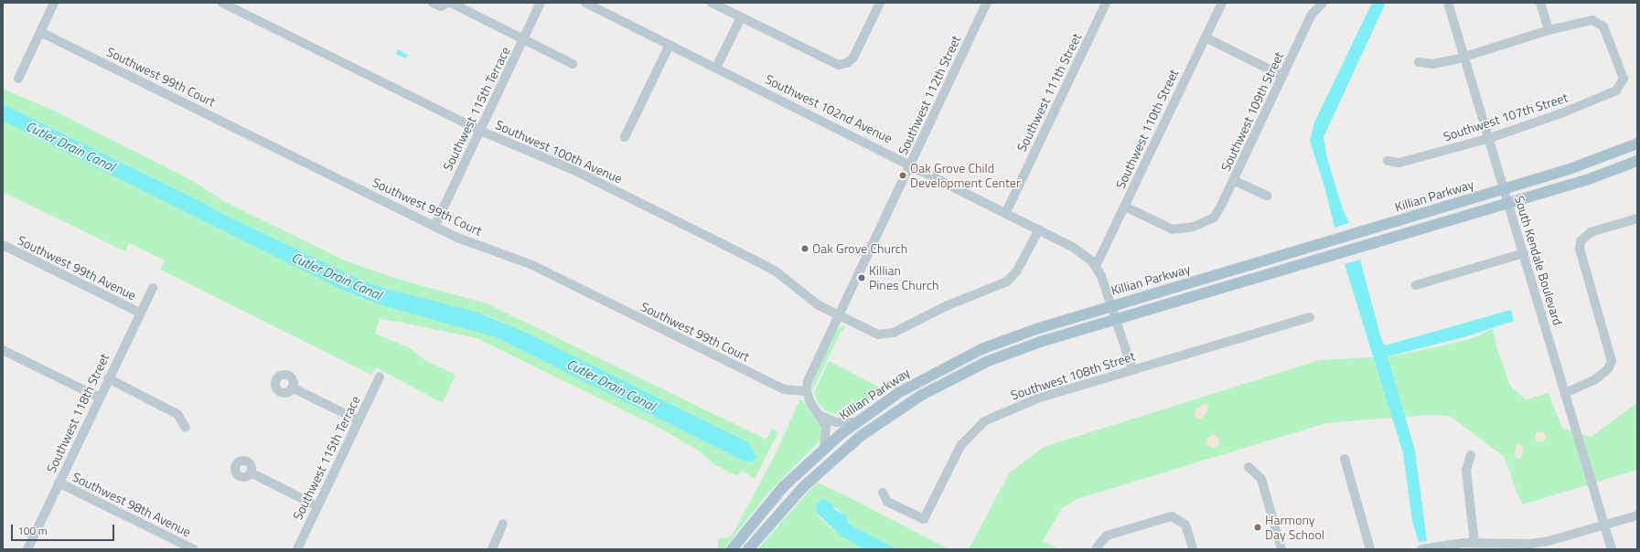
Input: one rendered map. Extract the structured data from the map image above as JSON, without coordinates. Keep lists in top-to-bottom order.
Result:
{
  "streets": {
    "main road": ["Killian Parkway"],
    "street": [
      "Southwest 99th Court",
      "Southwest 111th Street",
      "Southwest 112th Street",
      "Southwest 115th Terrace",
      "Southwest 102nd Avenue",
      "Southwest 109th Street",
      "Southwest 107th Street",
      "Southwest 110th Street",
      "Southwest 100th Avenue",
      "South Kendale Boulevard",
      "Southwest 99th Avenue",
      "Southwest 108th Street",
      "Southwest 118th Street",
      "Southwest 98th Avenue"
    ]
  },
  "crossings": [
    ["Southwest 99th Court", "Southwest 112th Street"],
    ["Southwest 99th Court", "Southwest 115th Terrace"],
    ["Southwest 111th Street", "Southwest 102nd Avenue"],
    ["Southwest 112th Street", "Southwest 102nd Avenue"],
    ["Southwest 112th Street", "Southwest 100th Avenue"],
    ["Southwest 115th Terrace", "Southwest 100th Avenue"],
    ["Southwest 102nd Avenue", "Southwest 110th Street"],
    ["Southwest 102nd Avenue", "Southwest 100th Avenue"],
    ["Southwest 102nd Avenue", "Killian Parkway"],
    ["Southwest 102nd Avenue", "Southwest 108th Street"],
    ["Southwest 109th Street", "Southwest 110th Street"],
    ["Southwest 107th Street", "South Kendale Boulevard"],
    ["Killian Parkway", "South Kendale Boulevard"],
    ["Southwest 99th Avenue", "Southwest 118th Street"],
    ["Southwest 118th Street", "Southwest 98th Avenue"]
  ],
  "water": ["Cutler Drain Canal"],
  "places": [
    "Oak Grove Child Development Center",
    "Oak Grove Church",
    "Killian Pines Church",
    "Harmony Day School"
  ],
  "scale_bar": "100 m"
}
